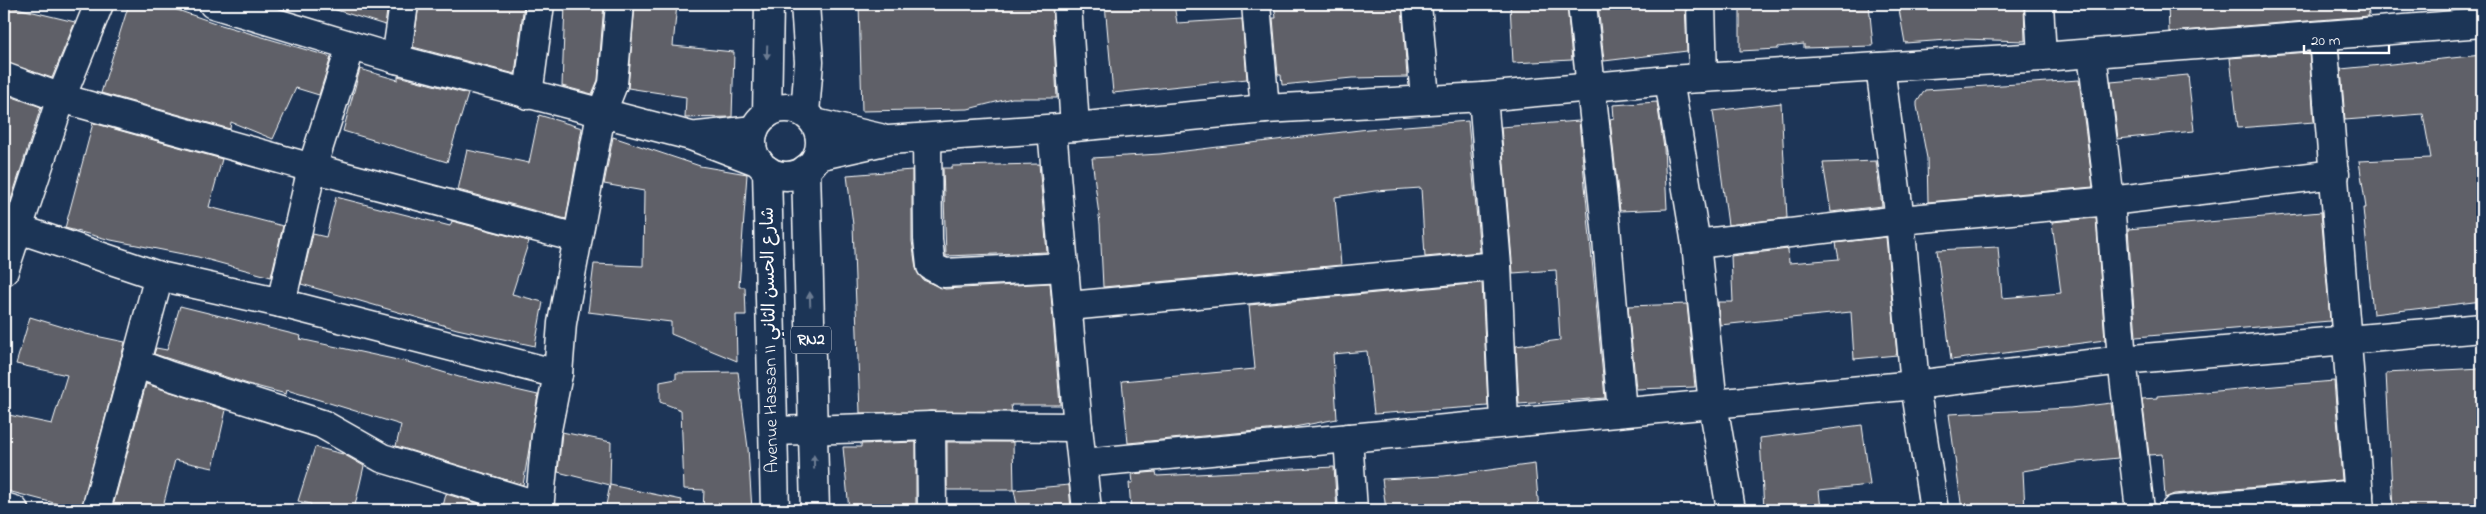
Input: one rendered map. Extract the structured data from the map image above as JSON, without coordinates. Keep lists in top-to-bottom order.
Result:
{
  "streets": {
    "street": ["Avenue Hassan II شارع الحسن الثاني", "RN2"]
  },
  "crossings": [
    ["Avenue Hassan II شارع الحسن الثاني", "RN2"]
  ],
  "scale_bar": "20 m"
}
